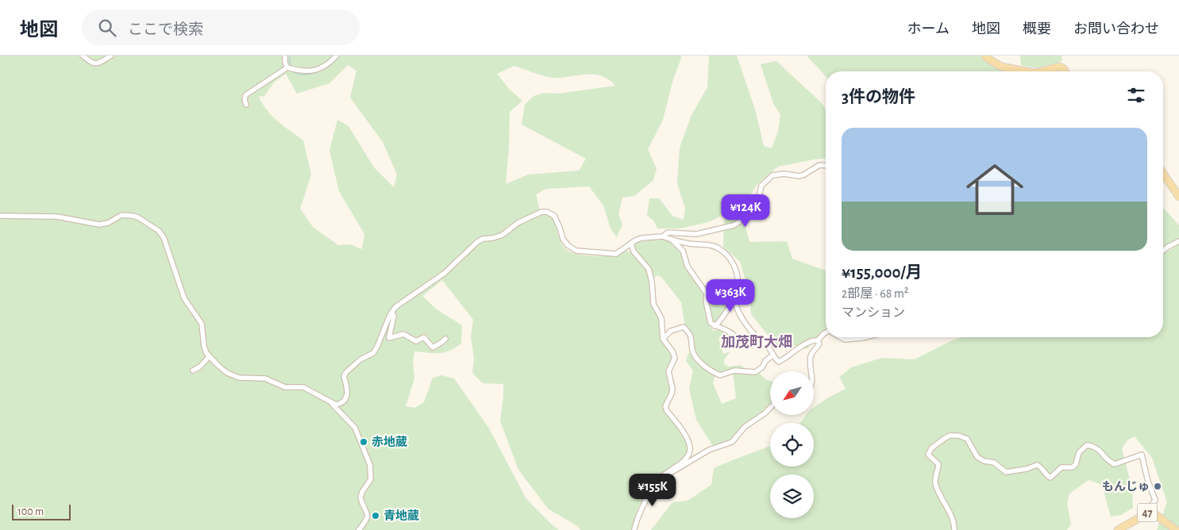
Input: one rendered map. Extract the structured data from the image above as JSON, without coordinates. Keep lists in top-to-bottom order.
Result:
{
  "streets": {
    "main road": ["47"]
  },
  "districts": ["加茂町大畑"],
  "places": ["赤地蔵", "もんじゅ", "青地蔵"],
  "scale_bar": "100 m",
  "north": "bottom left",
  "page": {
    "header": "地図",
    "search": "ここで検索",
    "nav": [
      "ホーム",
      "地図",
      "概要",
      "お問い合わせ"
    ],
    "heading": "3件の物件",
    "list": [
      {
        "name": "¥155,000/月",
        "note": "2部屋 · 68 m² · マンション"
      }
    ],
    "price": ["¥124K", "¥363K", "¥155K"],
    "scale": "100 m"
  }
}
